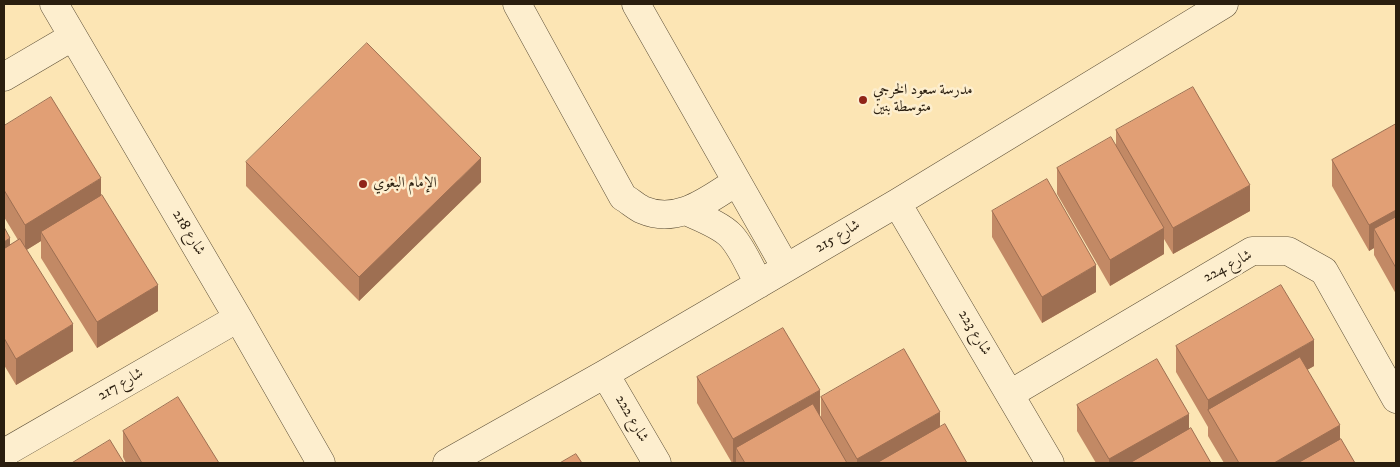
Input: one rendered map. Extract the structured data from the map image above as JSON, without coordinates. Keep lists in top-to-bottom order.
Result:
{
  "streets": {
    "street": [
      "شارع 218",
      "شارع 215",
      "شارع 224",
      "شارع 223",
      "شارع 217",
      "شارع 222"
    ]
  },
  "crossings": [
    ["شارع 218", "شارع 217"],
    ["شارع 215", "شارع 223"],
    ["شارع 215", "شارع 222"],
    ["شارع 224", "شارع 223"]
  ],
  "places": ["مدرسة سعود الخرجي متوسطة بنين", "الإمام البغوي"]
}
